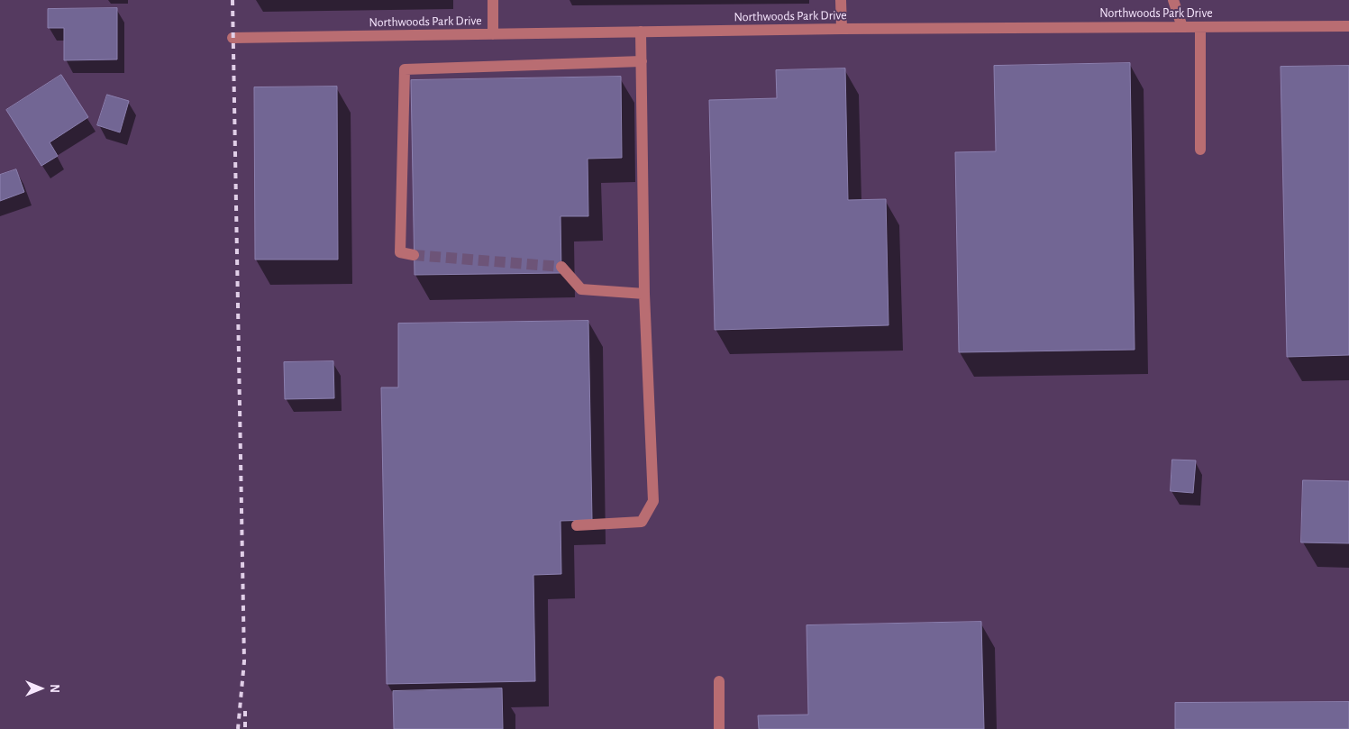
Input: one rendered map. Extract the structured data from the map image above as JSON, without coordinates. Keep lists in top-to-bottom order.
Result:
{
  "streets": {
    "street": ["Northwoods Park Drive"]
  },
  "north": "right"
}
